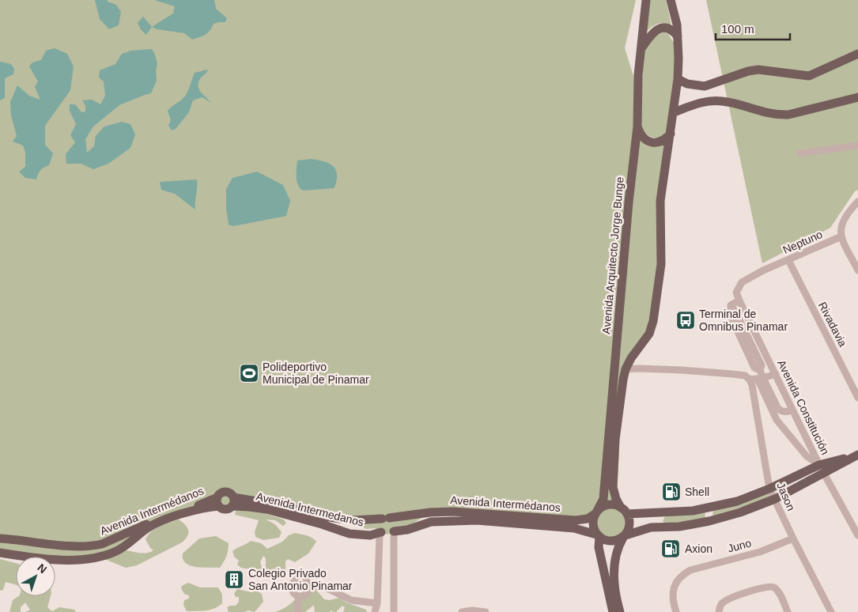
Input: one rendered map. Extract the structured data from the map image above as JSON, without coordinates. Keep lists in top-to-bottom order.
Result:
{
  "streets": {
    "main road": ["Avenida Arquitecto Jorge Bunge", "Avenida Intermédanos", "Avenida Intermedanos"],
    "street": [
      "Neptuno",
      "Rivadavia",
      "Avenida Constitución",
      "Jason",
      "Juno"
    ]
  },
  "crossings": [
    ["Neptuno", "Rivadavia"],
    ["Neptuno", "Avenida Constitución"],
    ["Avenida Arquitecto Jorge Bunge", "Avenida Intermédanos"],
    ["Jason", "Juno"],
    ["Avenida Intermédanos", "Avenida Intermedanos"]
  ],
  "places": {
    "bus stop": ["Terminal de Omnibus Pinamar"],
    "sports": ["Polideportivo Municipal de Pinamar"],
    "fuel station": ["Shell", "Axion"],
    "building": ["Colegio Privado San Antonio Pinamar"]
  },
  "scale_bar": "100 m",
  "north": "top right"
}
